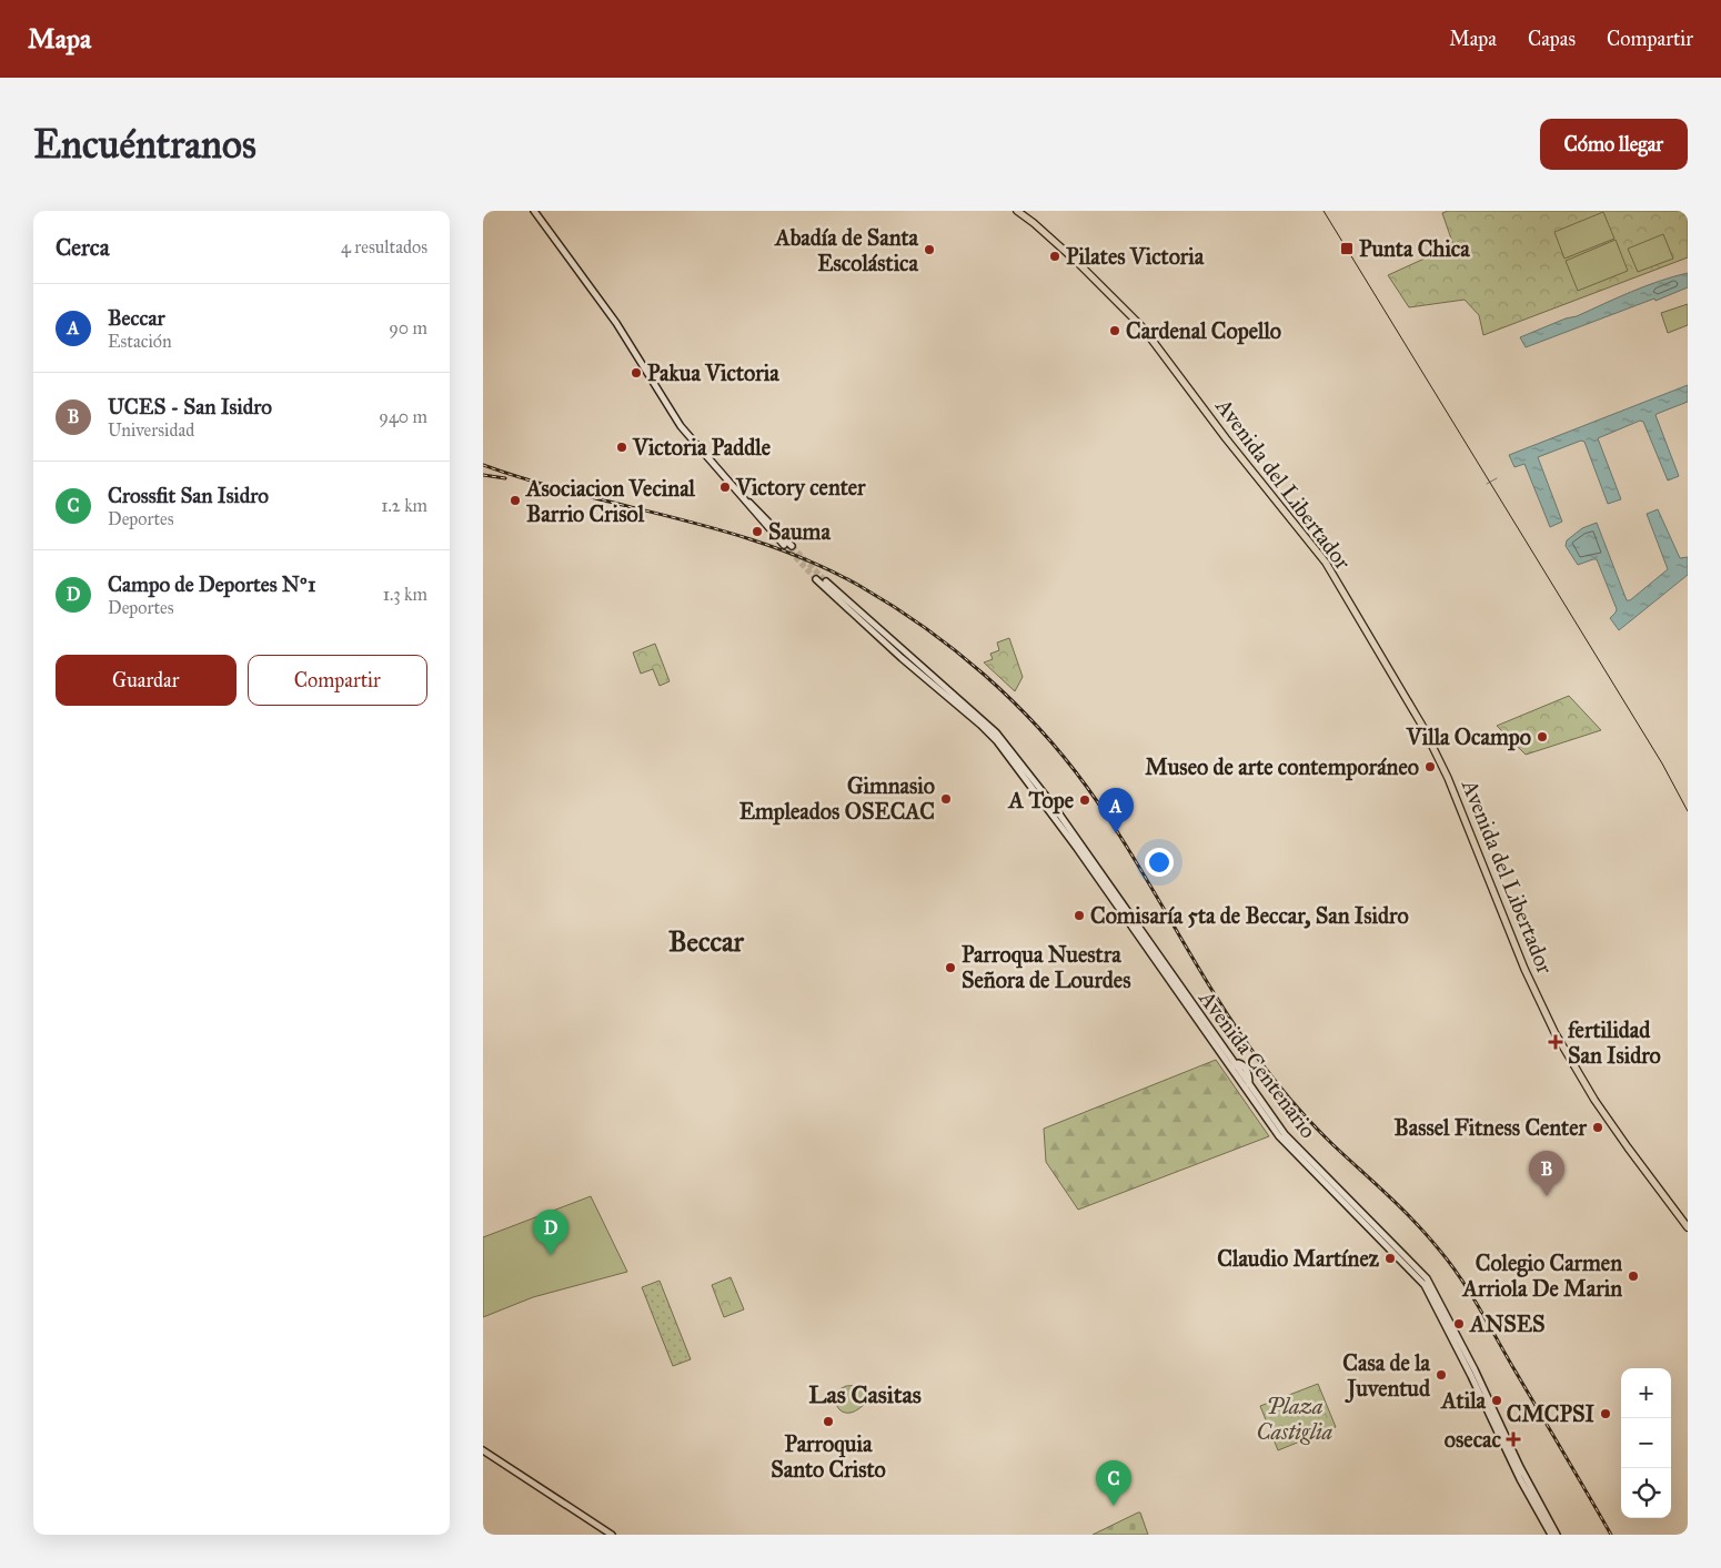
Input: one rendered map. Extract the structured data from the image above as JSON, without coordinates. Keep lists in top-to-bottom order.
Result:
{
  "streets": {
    "main road": ["Avenida del Libertador", "Avenida Centenario"]
  },
  "districts": ["Beccar", "Las Casitas"],
  "parks": ["Plaza Castiglia"],
  "places": {
    "transit": ["Punta Chica"],
    "other": [
      "Abadía de Santa Escolástica",
      "Pilates Victoria",
      "Cardenal Copello",
      "Pakua Victoria",
      "Victoria Paddle",
      "Victory center",
      "Asociacion Vecinal Barrio Crisol",
      "Sauma",
      "Villa Ocampo",
      "Museo de arte contemporáneo",
      "Gimnasio Empleados OSECAC",
      "A Tope",
      "Comisaría 5ta de Beccar, San Isidro",
      "Parroqua Nuestra Señora de Lourdes",
      "Bassel Fitness Center",
      "Claudio Martínez",
      "Colegio Carmen Arriola De Marin",
      "ANSES",
      "Casa de la Juventud",
      "Atila",
      "CMCPSI",
      "Parroquia Santo Cristo"
    ],
    "health": ["fertilidad San Isidro", "osecac"]
  },
  "page": {
    "header": "Mapa",
    "nav": ["Mapa", "Capas", "Compartir"],
    "buttons": [
      "Cómo llegar",
      ["Guardar", "Compartir"]
    ],
    "title": "Encuéntranos",
    "heading": ["Cerca", "4 resultados"],
    "list": [
      {
        "mark": "A",
        "name": "Beccar",
        "note": "Estación",
        "value": "90 m"
      },
      {
        "mark": "B",
        "name": "UCES - San Isidro",
        "note": "Universidad",
        "value": "940 m"
      },
      {
        "mark": "C",
        "name": "Crossfit San Isidro",
        "note": "Deportes",
        "value": "1.2 km"
      },
      {
        "mark": "D",
        "name": "Campo de Deportes Nº1",
        "note": "Deportes",
        "value": "1.3 km"
      }
    ],
    "pins": [
      "A",
      "B",
      "D",
      "C"
    ],
    "map_buttons": ["+", "−"]
  }
}
